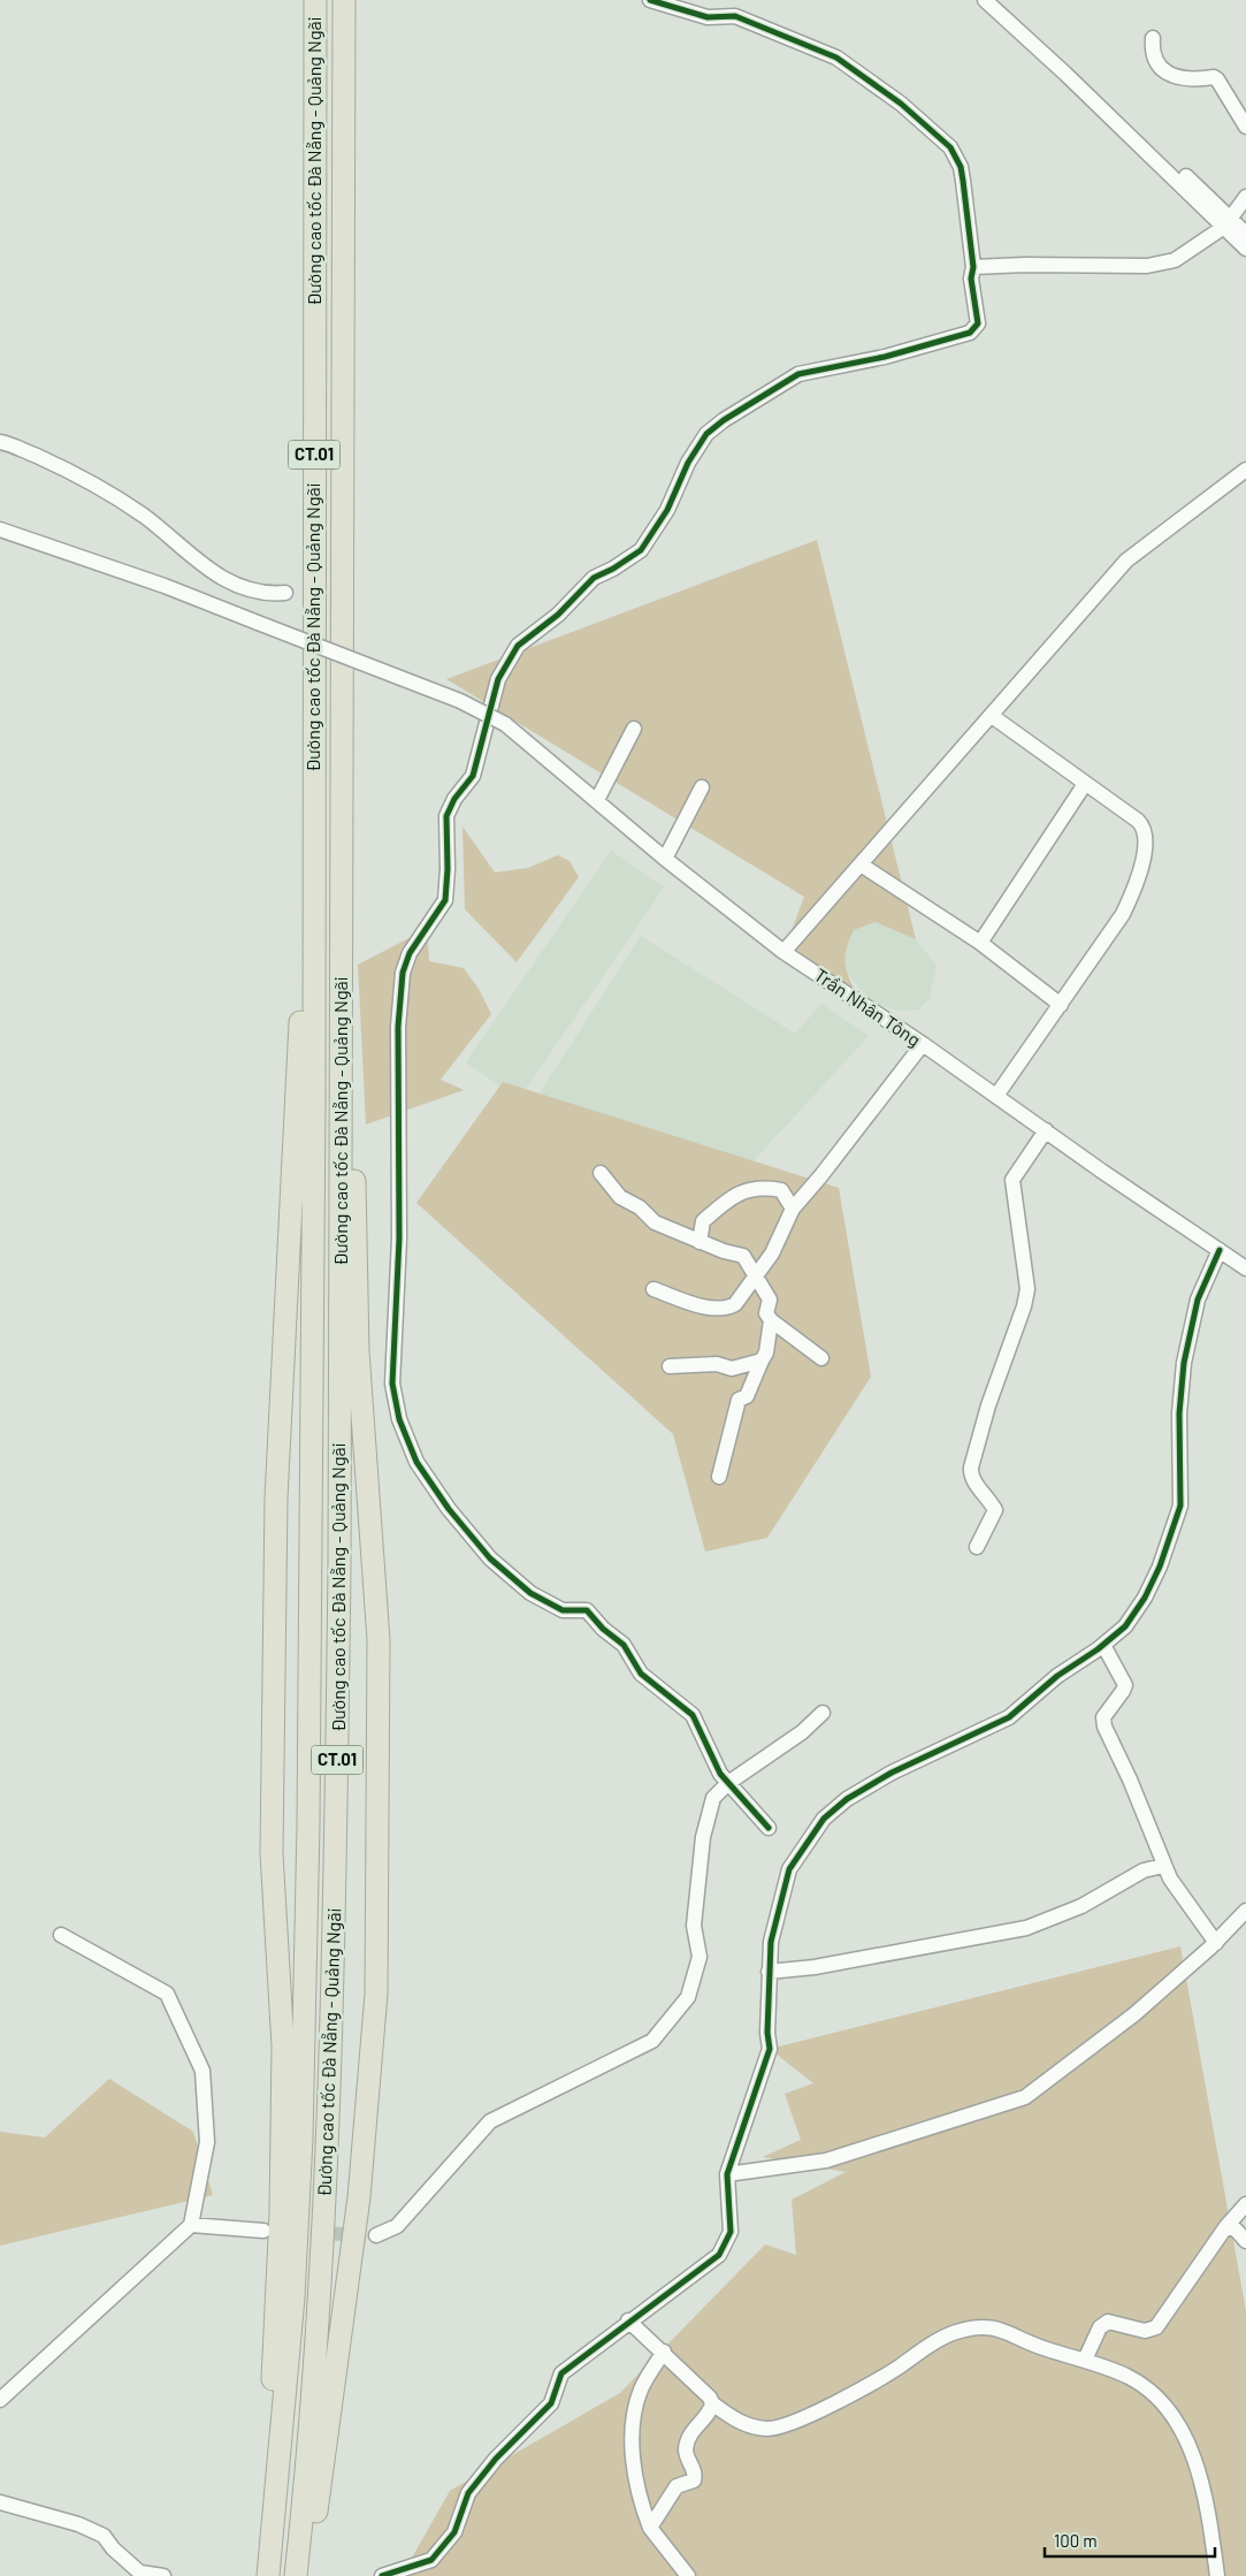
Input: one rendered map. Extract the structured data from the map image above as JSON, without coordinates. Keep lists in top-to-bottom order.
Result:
{
  "streets": {
    "highway": ["Đường cao tốc Đà Nẵng - Quảng Ngãi", "CT.01"],
    "street": ["Trần Nhân Tông"]
  },
  "scale_bar": "100 m"
}
